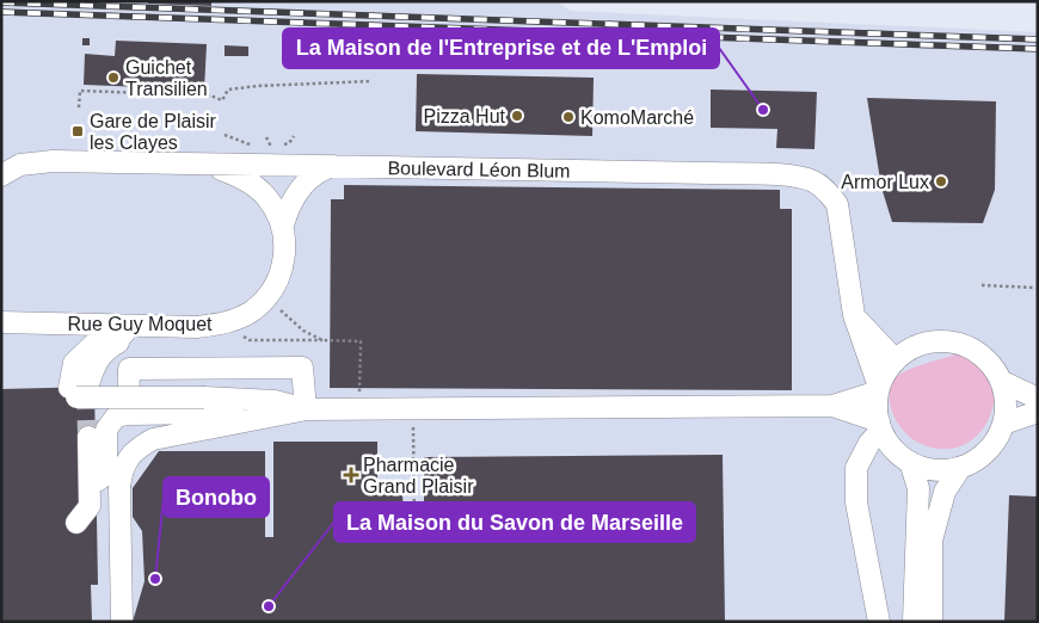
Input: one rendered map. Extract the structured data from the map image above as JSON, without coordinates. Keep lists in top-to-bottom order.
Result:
{
  "streets": {
    "street": ["Boulevard Léon Blum", "Rue Guy Moquet"]
  },
  "crossings": [
    ["Boulevard Léon Blum", "Rue Guy Moquet"]
  ],
  "places": {
    "other": [
      "Guichet Transilien",
      "La Maison de l'Entreprise et de L'Emploi",
      "Pizza Hut",
      "KomoMarché",
      "Armor Lux",
      "Bonobo",
      "La Maison du Savon de Marseille"
    ],
    "transit": ["Gare de Plaisir les Clayes"],
    "health": ["Pharmacie Grand Plaisir"]
  }
}
